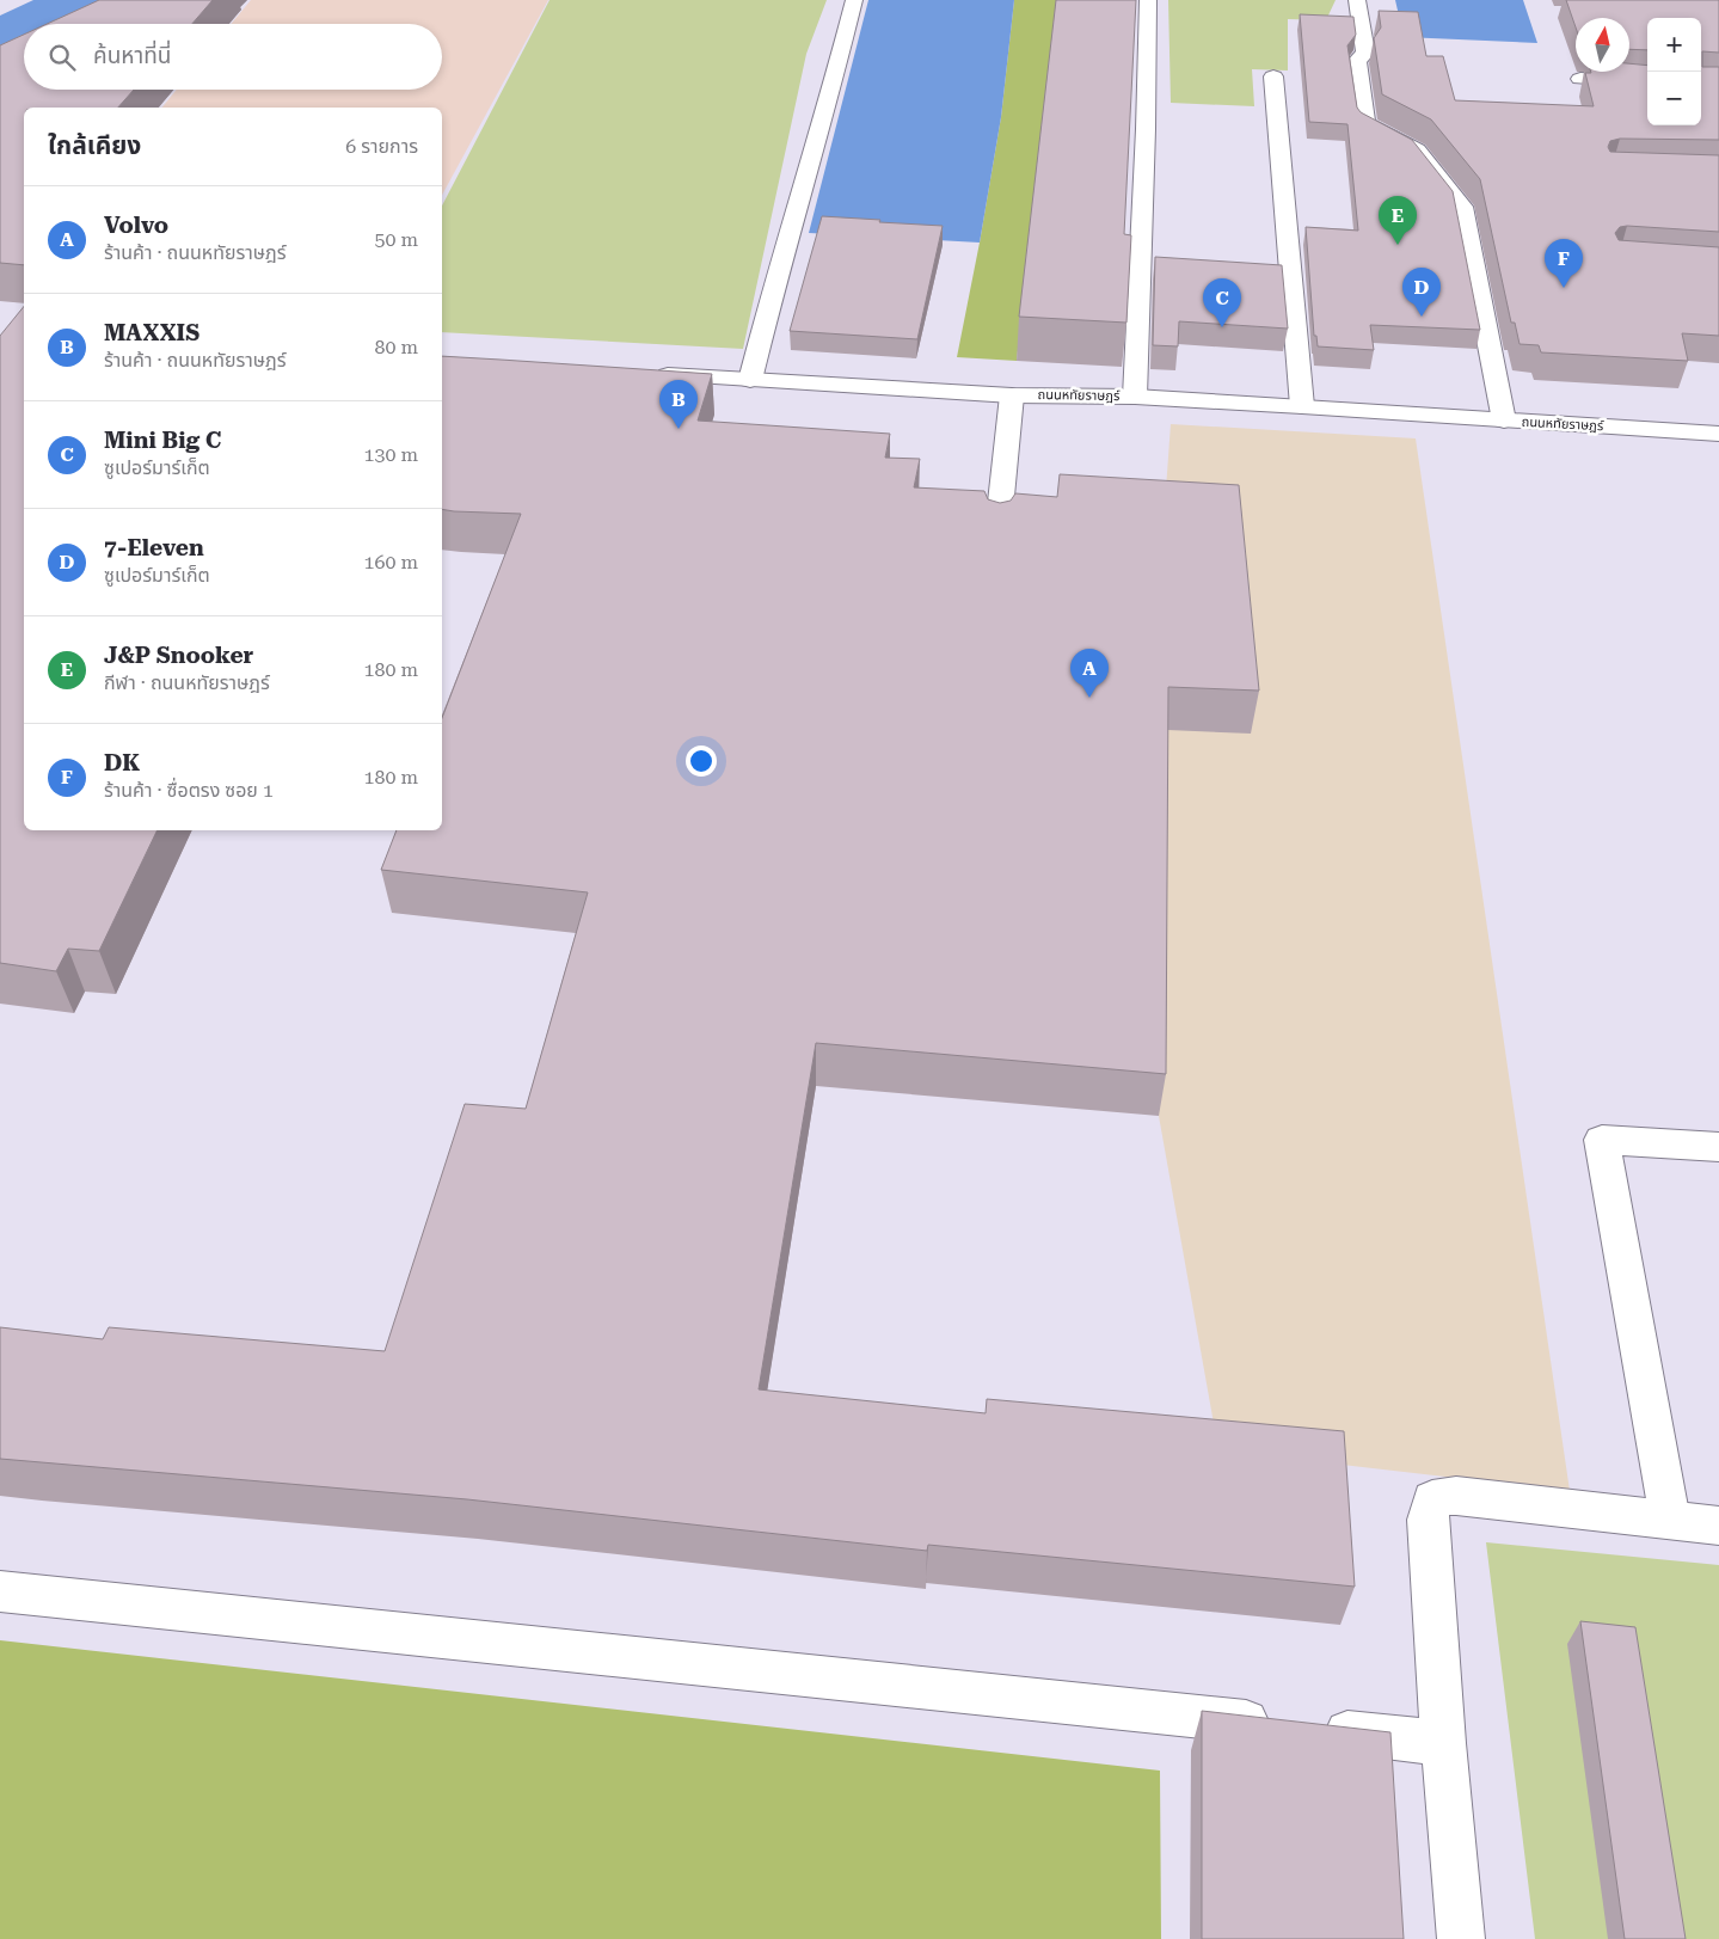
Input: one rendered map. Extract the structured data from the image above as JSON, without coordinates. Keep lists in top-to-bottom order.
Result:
{
  "streets": {
    "street": ["ถนนหทัยราษฎร์"]
  },
  "north": "top",
  "page": {
    "map_buttons": ["+", "−"],
    "search": "ค้นหาที่นี่",
    "heading": ["ใกล้เคียง", "6 รายการ"],
    "list": [
      {
        "mark": "A",
        "name": "Volvo",
        "note": "ร้านค้า · ถนนหทัยราษฎร์",
        "value": "50 m"
      },
      {
        "mark": "B",
        "name": "MAXXIS",
        "note": "ร้านค้า · ถนนหทัยราษฎร์",
        "value": "80 m"
      },
      {
        "mark": "C",
        "name": "Mini Big C",
        "note": "ซูเปอร์มาร์เก็ต",
        "value": "130 m"
      },
      {
        "mark": "D",
        "name": "7-Eleven",
        "note": "ซูเปอร์มาร์เก็ต",
        "value": "160 m"
      },
      {
        "mark": "E",
        "name": "J&P Snooker",
        "note": "กีฬา · ถนนหทัยราษฎร์",
        "value": "180 m"
      },
      {
        "mark": "F",
        "name": "DK",
        "note": "ร้านค้า · ซื่อตรง ซอย 1",
        "value": "180 m"
      }
    ],
    "pins": [
      "E",
      "F",
      "D",
      "C",
      "B",
      "A"
    ]
  }
}
